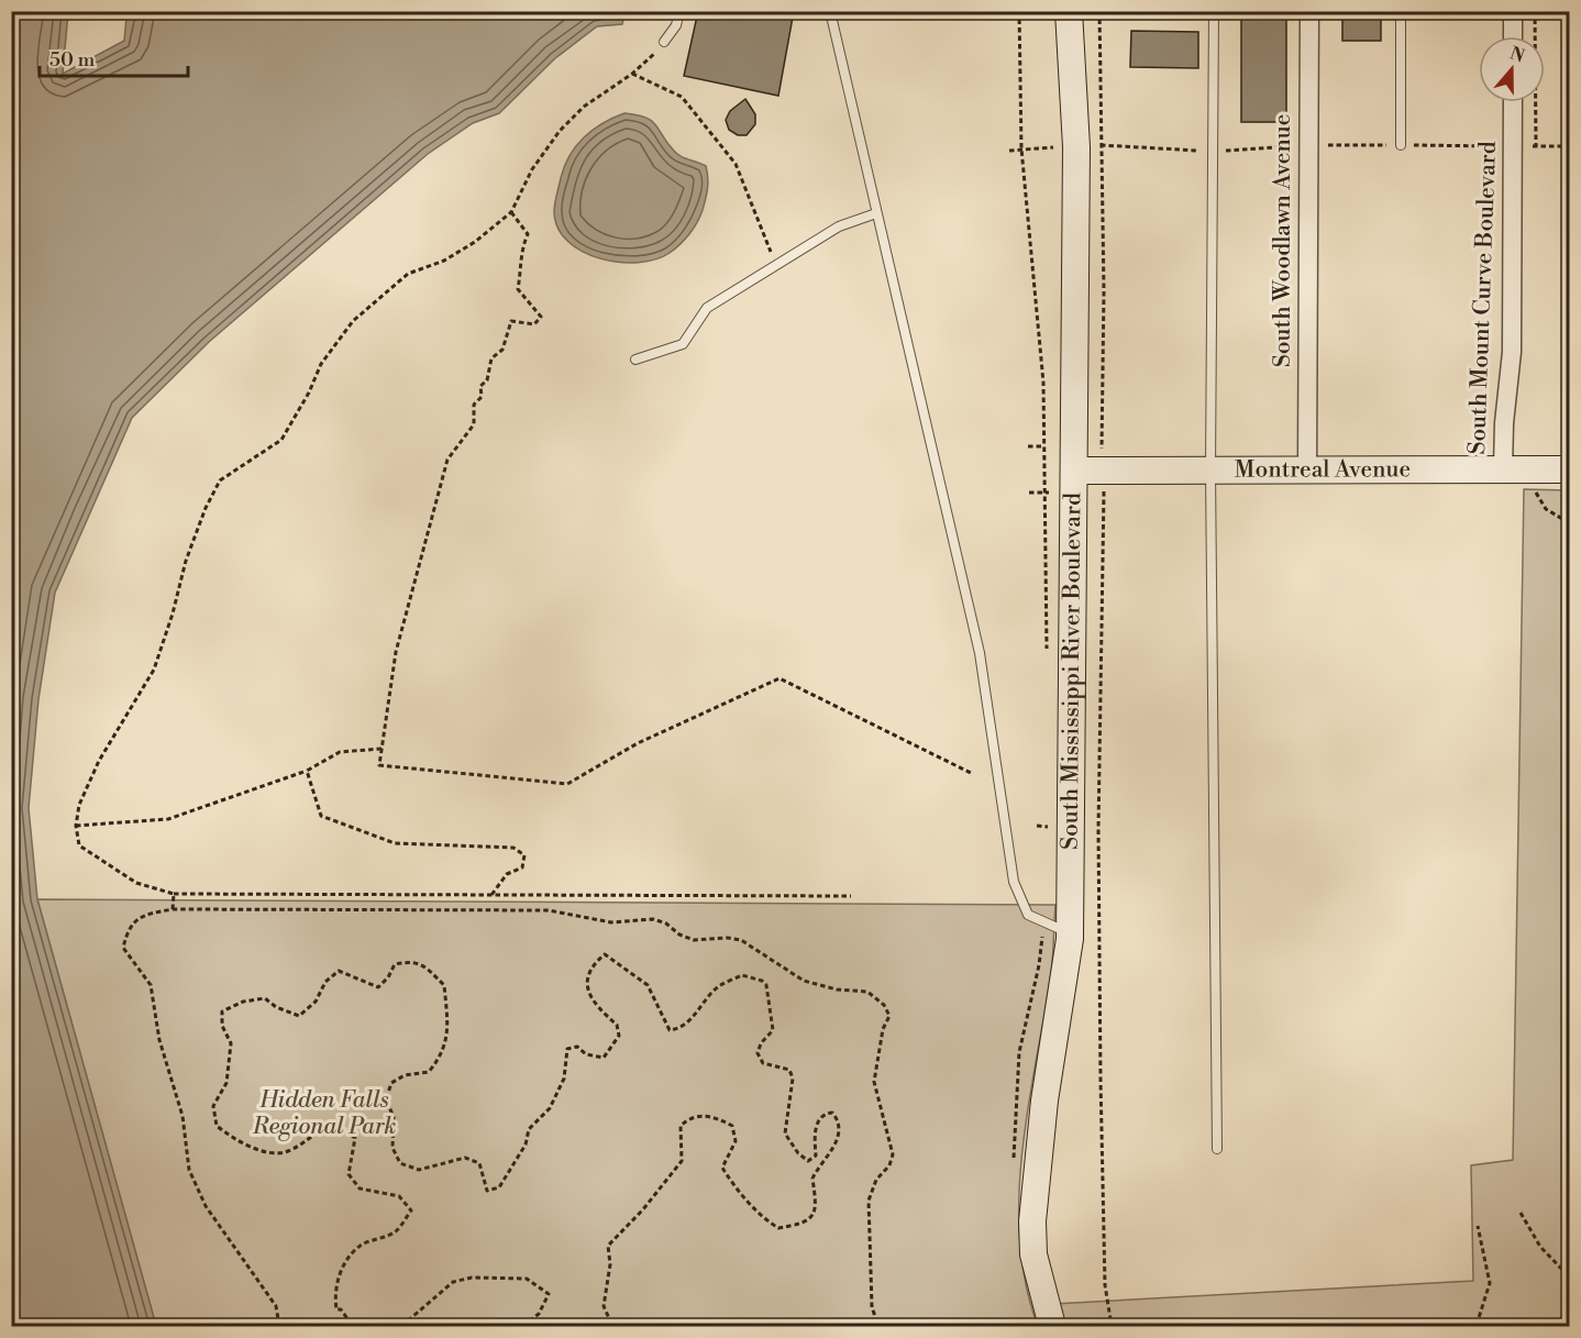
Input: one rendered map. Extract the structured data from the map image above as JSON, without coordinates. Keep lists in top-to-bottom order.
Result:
{
  "streets": {
    "street": [
      "South Woodlawn Avenue",
      "South Mount Curve Boulevard",
      "Montreal Avenue",
      "South Mississippi River Boulevard"
    ]
  },
  "crossings": [
    ["South Woodlawn Avenue", "Montreal Avenue"],
    ["South Mount Curve Boulevard", "Montreal Avenue"],
    ["Montreal Avenue", "South Mississippi River Boulevard"]
  ],
  "parks": ["Hidden Falls Regional Park"],
  "scale_bar": "50 m",
  "north": "top"
}
